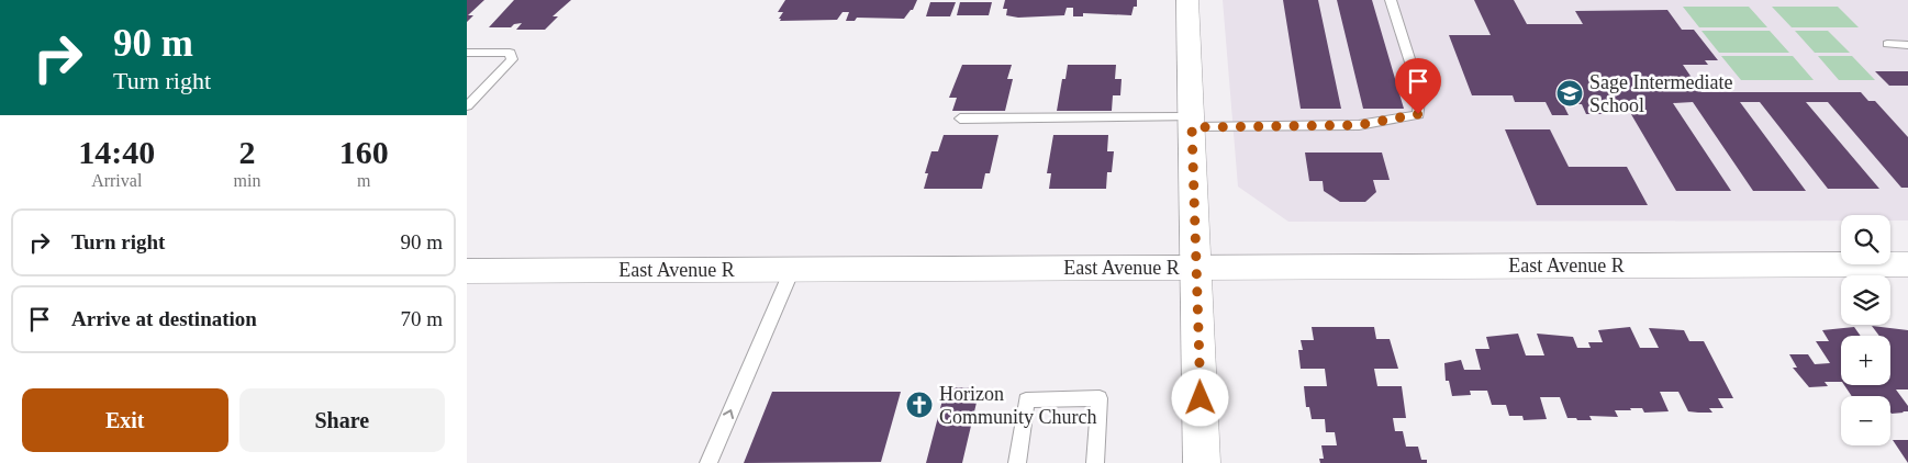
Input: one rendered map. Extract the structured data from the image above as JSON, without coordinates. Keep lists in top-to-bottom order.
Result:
{
  "streets": {
    "main road": ["East Avenue R"]
  },
  "places": {
    "school or university": ["Sage Intermediate School"],
    "church": ["Horizon Community Church"]
  },
  "page": {
    "turn": ["90 m", "Turn right"],
    "eta": [
      "14:40",
      "Arrival",
      "2",
      "min",
      "160",
      "m"
    ],
    "list": [
      {
        "name": "Turn right",
        "value": "90 m"
      },
      {
        "name": "Arrive at destination",
        "value": "70 m"
      }
    ],
    "map_buttons": ["+", "−"],
    "buttons": ["Exit", "Share"]
  }
}
